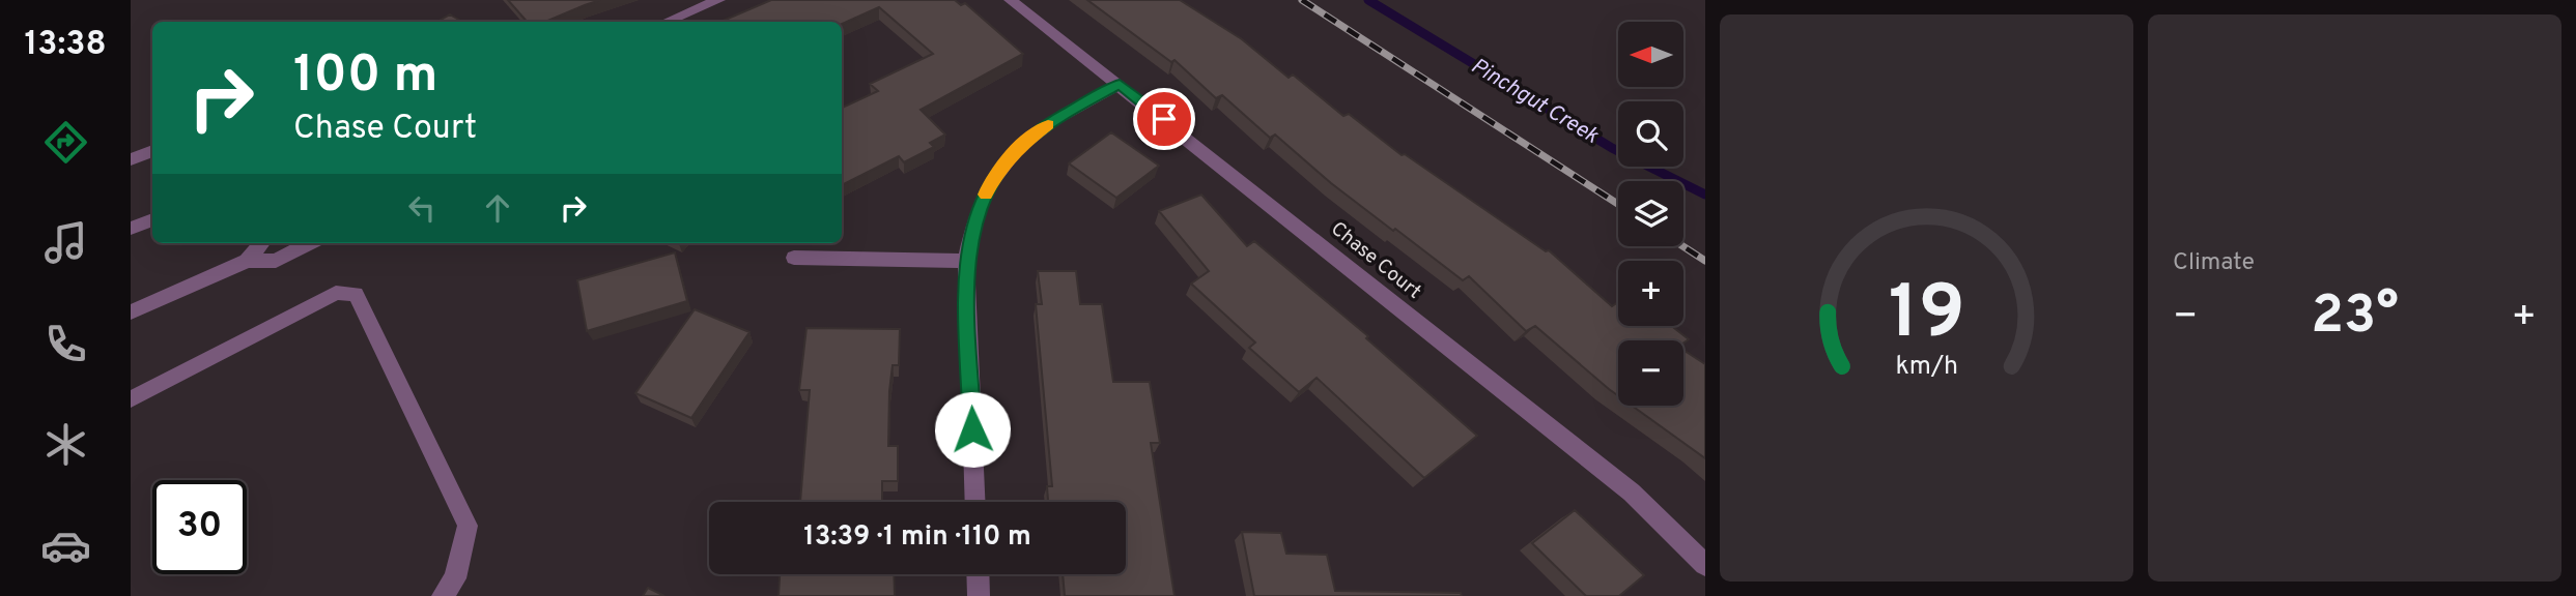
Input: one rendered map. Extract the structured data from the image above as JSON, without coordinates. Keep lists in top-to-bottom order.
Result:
{
  "streets": {
    "street": ["Chase Court"]
  },
  "water": ["Pinchgut Creek"],
  "north": "left",
  "page": {
    "tabs": "13:38",
    "tile": "Climate",
    "map_buttons": ["+", "−"],
    "turn": ["100 m", "Chase Court"],
    "heat": ["−", "23°", "+"],
    "limit": "30",
    "trip": "13:39 · 1 min · 110 m",
    "gauge": ["19", "km/h"]
  }
}
